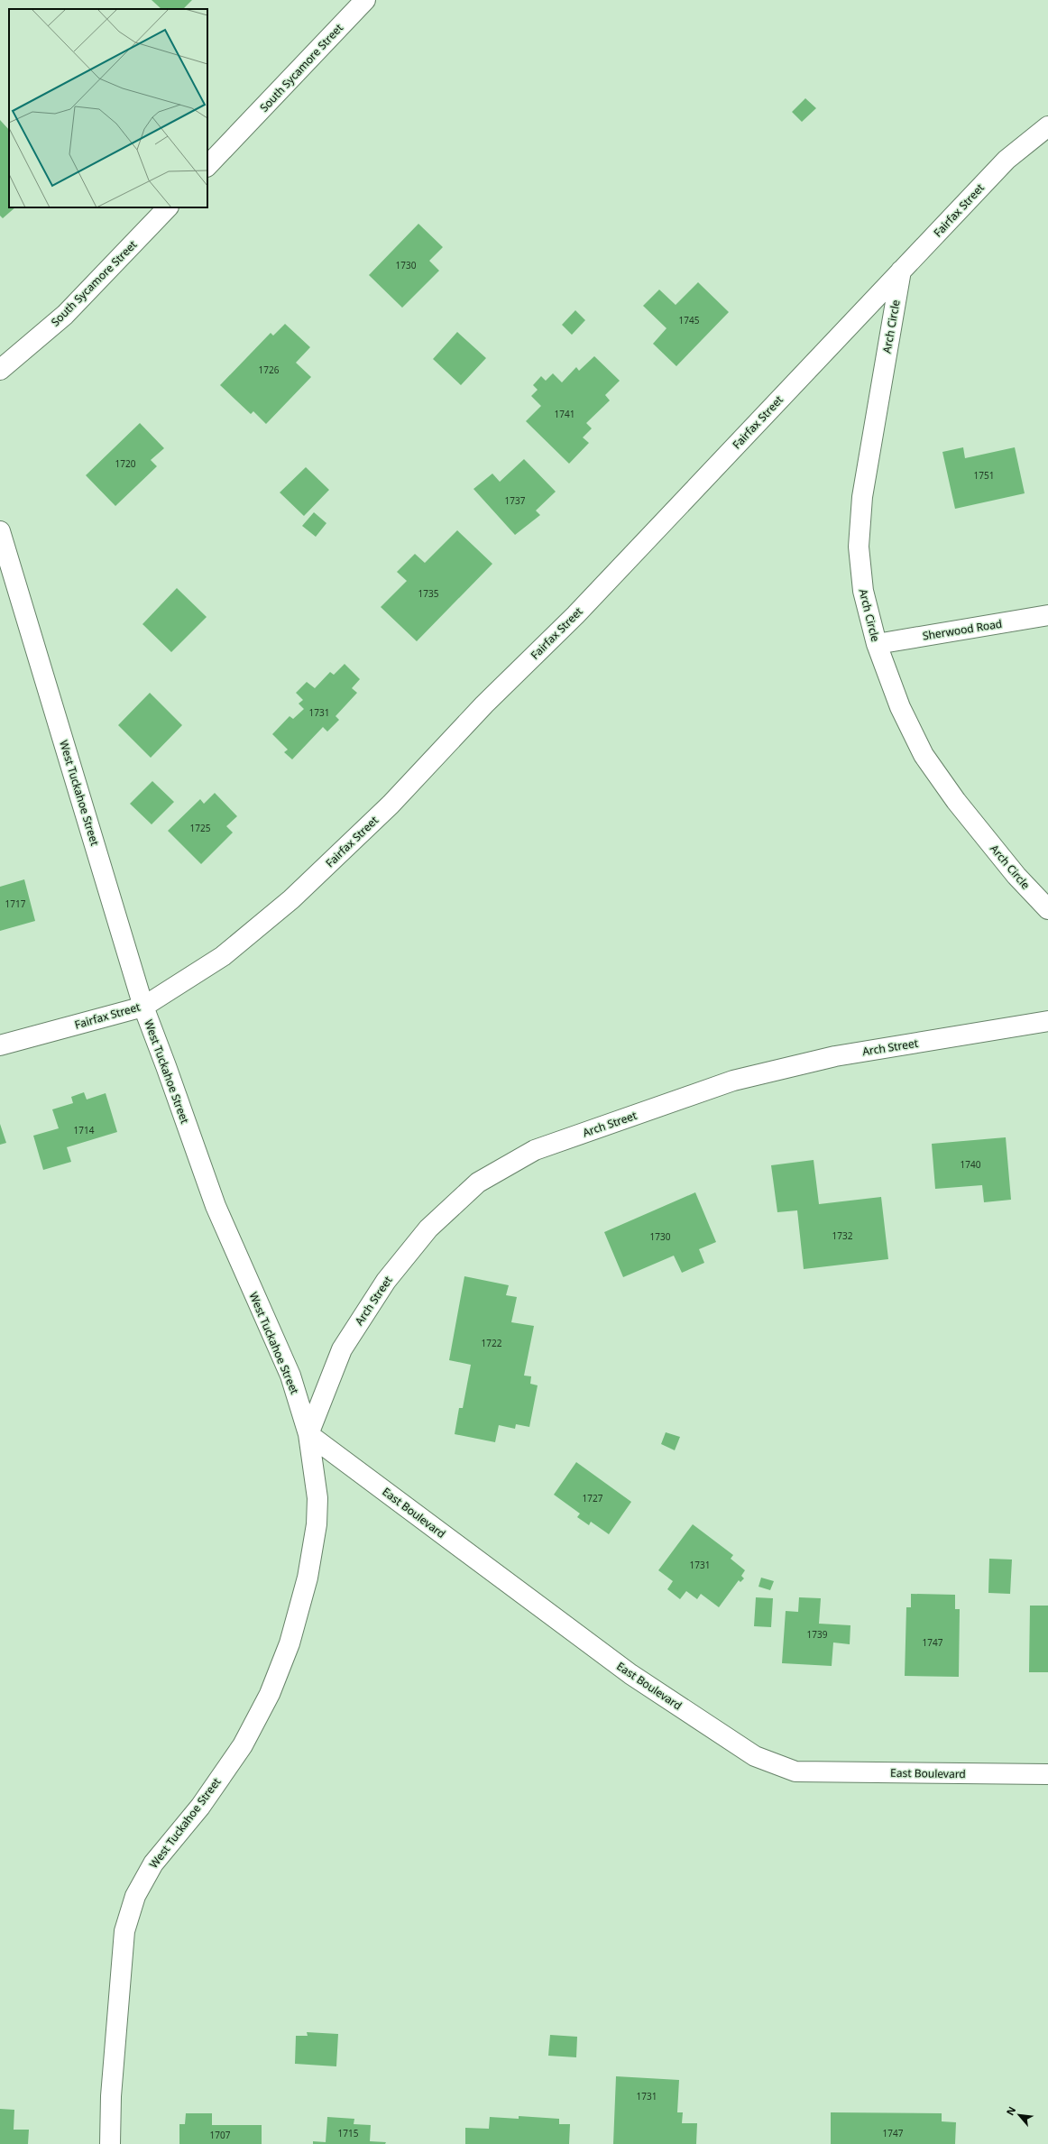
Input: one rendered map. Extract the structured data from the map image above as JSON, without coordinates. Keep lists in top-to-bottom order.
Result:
{
  "streets": {
    "street": [
      "South Sycamore Street",
      "Fairfax Street",
      "Arch Circle",
      "Sherwood Road",
      "West Tuckahoe Street",
      "Arch Street",
      "East Boulevard"
    ]
  },
  "crossings": [
    ["Fairfax Street", "Arch Circle"],
    ["Fairfax Street", "West Tuckahoe Street"],
    ["Arch Circle", "Sherwood Road"],
    ["West Tuckahoe Street", "Arch Street"],
    ["West Tuckahoe Street", "East Boulevard"],
    ["Arch Street", "East Boulevard"]
  ],
  "house_numbers": [
    "1730",
    "1745",
    "1726",
    "1741",
    "1720",
    "1751",
    "1737",
    "1735",
    "1731",
    "1725",
    "1717",
    "1714",
    "1740",
    "1732",
    "1730",
    "1722",
    "1727",
    "1731",
    "1739",
    "1747",
    "1731",
    "1715",
    "1747",
    "1707"
  ],
  "north": "top left"
}
